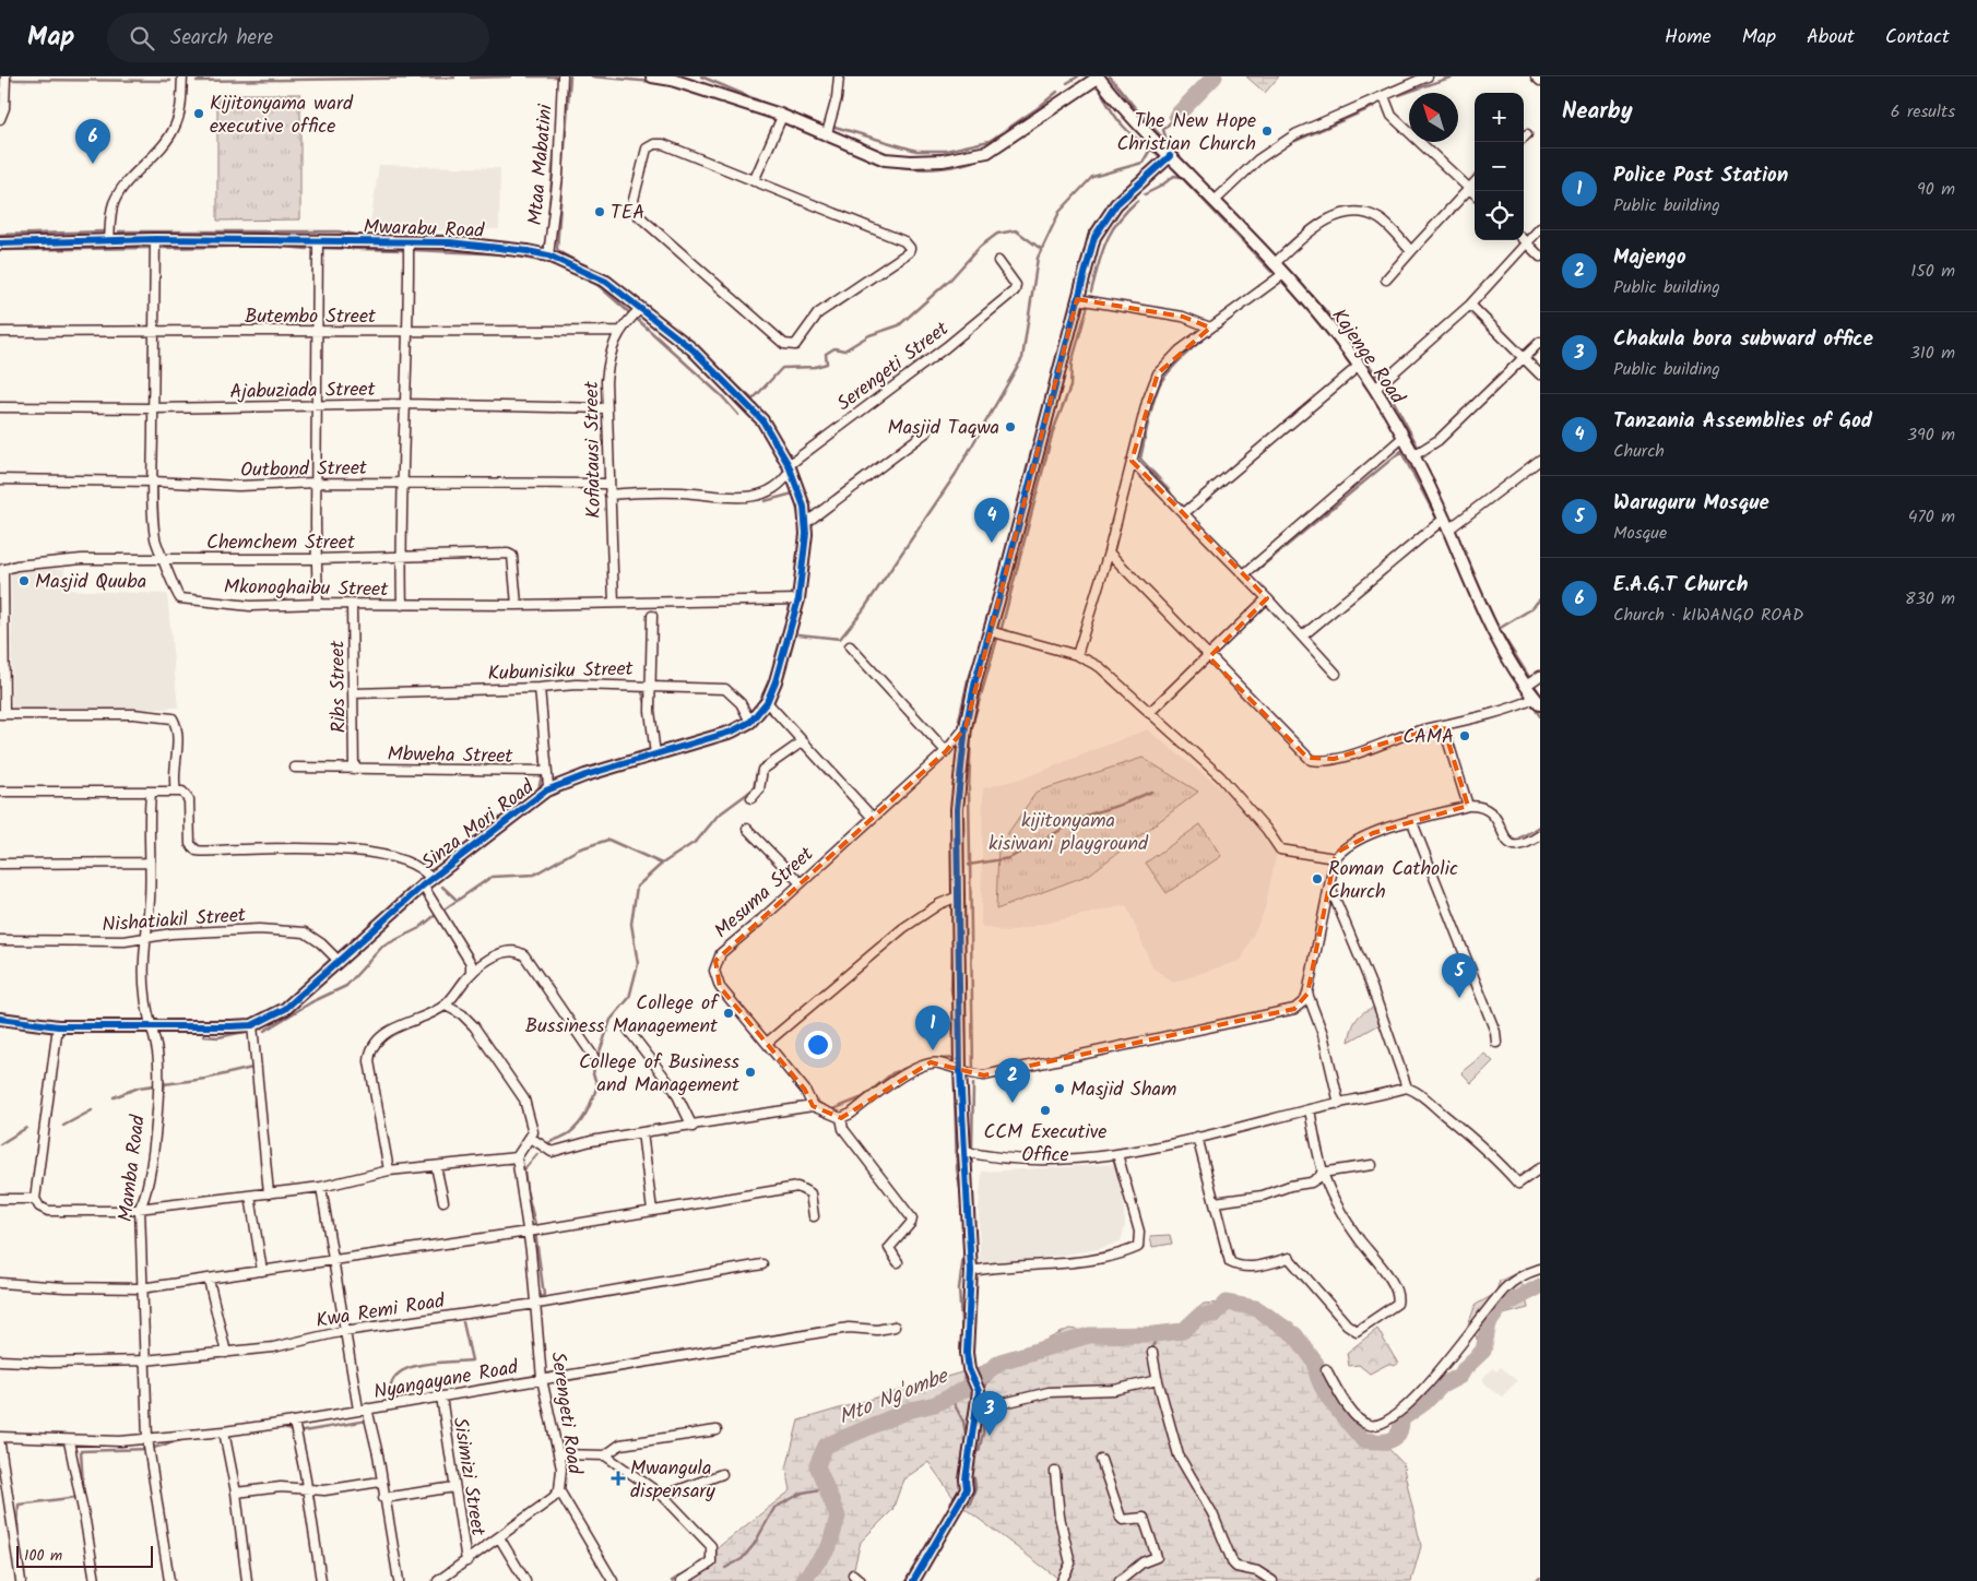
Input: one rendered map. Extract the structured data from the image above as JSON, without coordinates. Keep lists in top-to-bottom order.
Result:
{
  "streets": {
    "street": [
      "Mtaa Mabatini",
      "Mwarabu Road",
      "Butembo Street",
      "Kajenge Road",
      "Serengeti Street",
      "Ajabuziada Street",
      "Kofiatausi Street",
      "Outbond Street",
      "Chemchem Street",
      "Mkonoghaibu Street",
      "Kubunisiku Street",
      "Ribs Street",
      "Mbweha Street",
      "Sinza Mori Road",
      "Mesuma Street",
      "Nishatiakil Street",
      "Mamba Road",
      "Kwa Remi Road",
      "Nyangayane Road",
      "Serengeti Road",
      "Sisimizi Street"
    ]
  },
  "crossings": [
    ["Mtaa Mabatini", "Mwarabu Road"],
    ["Mwarabu Road", "Serengeti Street"],
    ["Mwarabu Road", "Kofiatausi Street"],
    ["Mwarabu Road", "Mkonoghaibu Street"],
    ["Mwarabu Road", "Sinza Mori Road"],
    ["Butembo Street", "Kofiatausi Street"],
    ["Butembo Street", "Mkonoghaibu Street"],
    ["Serengeti Street", "Kofiatausi Street"],
    ["Serengeti Street", "Sinza Mori Road"],
    ["Ajabuziada Street", "Kofiatausi Street"],
    ["Ajabuziada Street", "Mkonoghaibu Street"],
    ["Kofiatausi Street", "Outbond Street"],
    ["Kofiatausi Street", "Mkonoghaibu Street"],
    ["Outbond Street", "Mkonoghaibu Street"],
    ["Chemchem Street", "Mkonoghaibu Street"],
    ["Mkonoghaibu Street", "Ribs Street"],
    ["Mkonoghaibu Street", "Sinza Mori Road"],
    ["Kubunisiku Street", "Ribs Street"],
    ["Kubunisiku Street", "Sinza Mori Road"],
    ["Ribs Street", "Mbweha Street"],
    ["Sinza Mori Road", "Nishatiakil Street"],
    ["Sinza Mori Road", "Mamba Road"],
    ["Nishatiakil Street", "Mamba Road"],
    ["Mamba Road", "Kwa Remi Road"],
    ["Mamba Road", "Nyangayane Road"],
    ["Kwa Remi Road", "Serengeti Road"],
    ["Nyangayane Road", "Serengeti Road"],
    ["Nyangayane Road", "Sisimizi Street"],
    ["Serengeti Road", "Sisimizi Street"]
  ],
  "water": ["Mto Ng'ombe"],
  "parks": ["kijitonyama kisiwani playground"],
  "places": {
    "other": [
      "Kijitonyama ward executive office",
      "The New Hope Christian Church",
      "TEA",
      "Masjid Taqwa",
      "Masjid Quuba",
      "CAMA",
      "Roman Catholic Church",
      "College of Bussiness Management",
      "College of Business and Management",
      "Masjid Sham",
      "CCM Executive Office"
    ],
    "health": ["Mwangula dispensary"]
  },
  "scale_bar": "100 m",
  "north": "top left",
  "page": {
    "header": "Map",
    "search": "Search here",
    "nav": [
      "Home",
      "Map",
      "About",
      "Contact"
    ],
    "heading": ["Nearby", "6 results"],
    "map_buttons": ["+", "−"],
    "pins": [
      "6",
      "4",
      "5",
      "1",
      "2",
      "3"
    ],
    "list": [
      {
        "mark": "1",
        "name": "Police Post Station",
        "note": "Public building",
        "value": "90 m"
      },
      {
        "mark": "2",
        "name": "Majengo",
        "note": "Public building",
        "value": "150 m"
      },
      {
        "mark": "3",
        "name": "Chakula bora subward office",
        "note": "Public building",
        "value": "310 m"
      },
      {
        "mark": "4",
        "name": "Tanzania Assemblies of God",
        "note": "Church",
        "value": "390 m"
      },
      {
        "mark": "5",
        "name": "Waruguru Mosque",
        "note": "Mosque",
        "value": "470 m"
      },
      {
        "mark": "6",
        "name": "E.A.G.T Church",
        "note": "Church · kIWANGO ROAD",
        "value": "830 m"
      }
    ],
    "scale": "100 m"
  }
}
